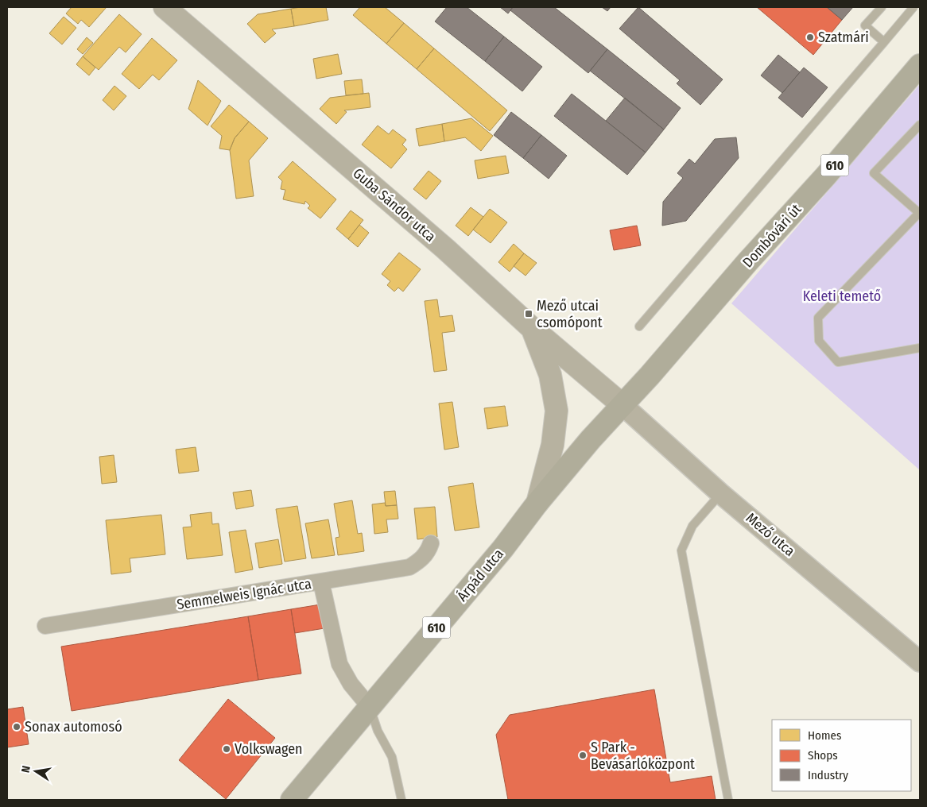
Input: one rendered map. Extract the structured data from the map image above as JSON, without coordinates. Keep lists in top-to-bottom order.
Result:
{
  "streets": {
    "main road": [
      "610",
      "Guba Sándor utca",
      "Dombóvári út",
      "Árpád utca"
    ],
    "street": ["Mező utca", "Semmelweis Ignác utca"]
  },
  "crossings": [
    ["Guba Sándor utca", "Dombóvári út"],
    ["Guba Sándor utca", "Mező utca"],
    ["Guba Sándor utca", "Árpád utca"],
    ["Dombóvári út", "Mező utca"],
    ["Dombóvári út", "Árpád utca"],
    ["Mező utca", "Árpád utca"]
  ],
  "parks": ["Keleti temető"],
  "places": {
    "other": [
      "Szatmári",
      "Sonax automosó",
      "Volkswagen",
      "S Park - Bevásárlóközpont"
    ],
    "transit": ["Mező utcai csomópont"]
  },
  "legend": ["Homes", "Shops", "Industry"],
  "north": "left"
}
